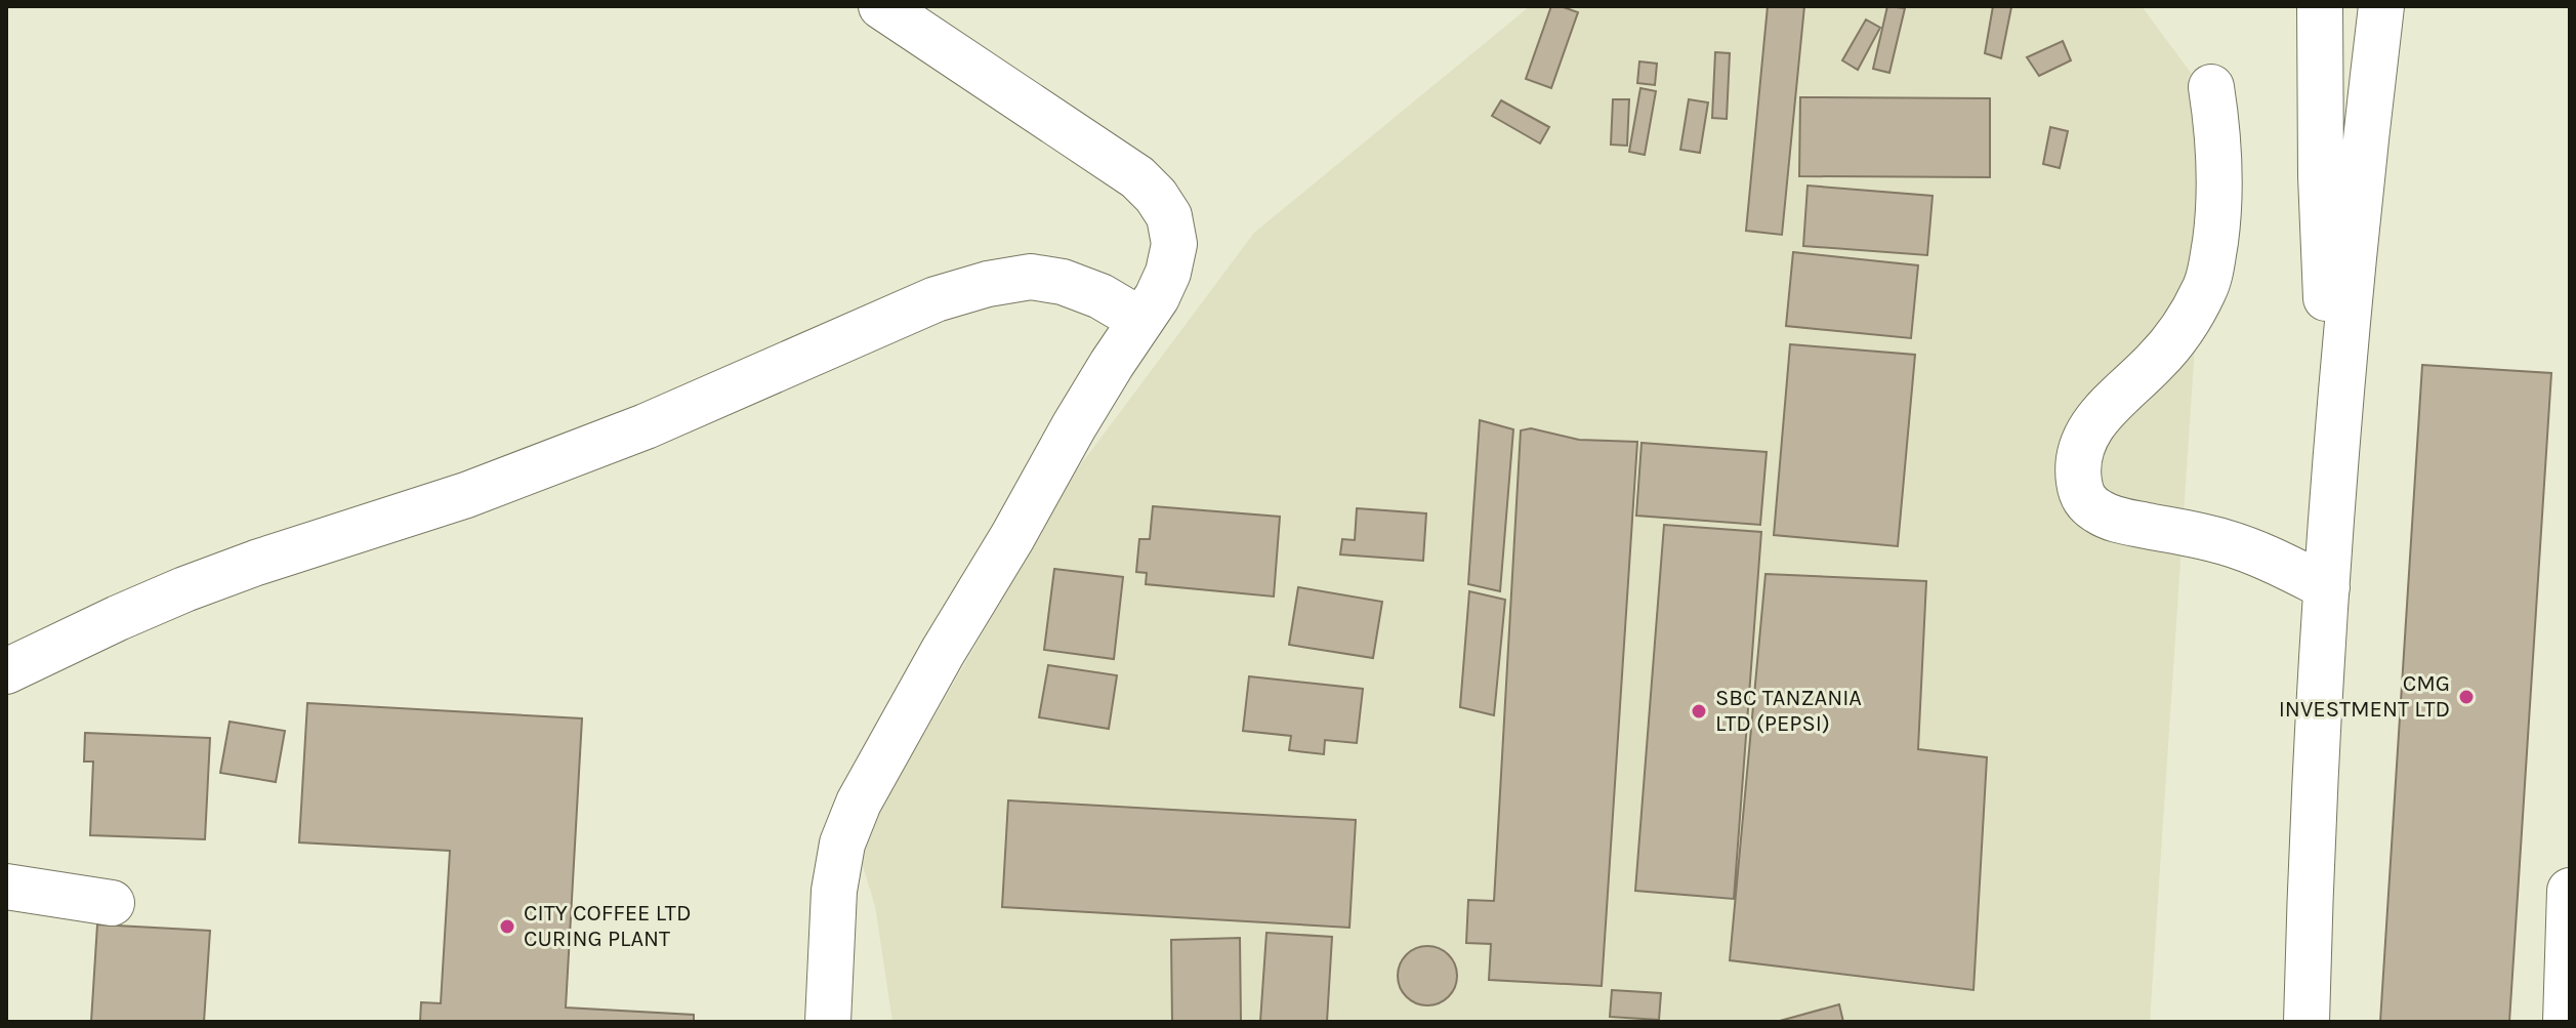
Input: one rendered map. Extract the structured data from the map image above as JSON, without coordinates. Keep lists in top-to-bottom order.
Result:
{
  "places": ["CMG INVESTMENT LTD", "SBC TANZANIA LTD (PEPSI)", "CITY COFFEE LTD CURING PLANT"]
}
